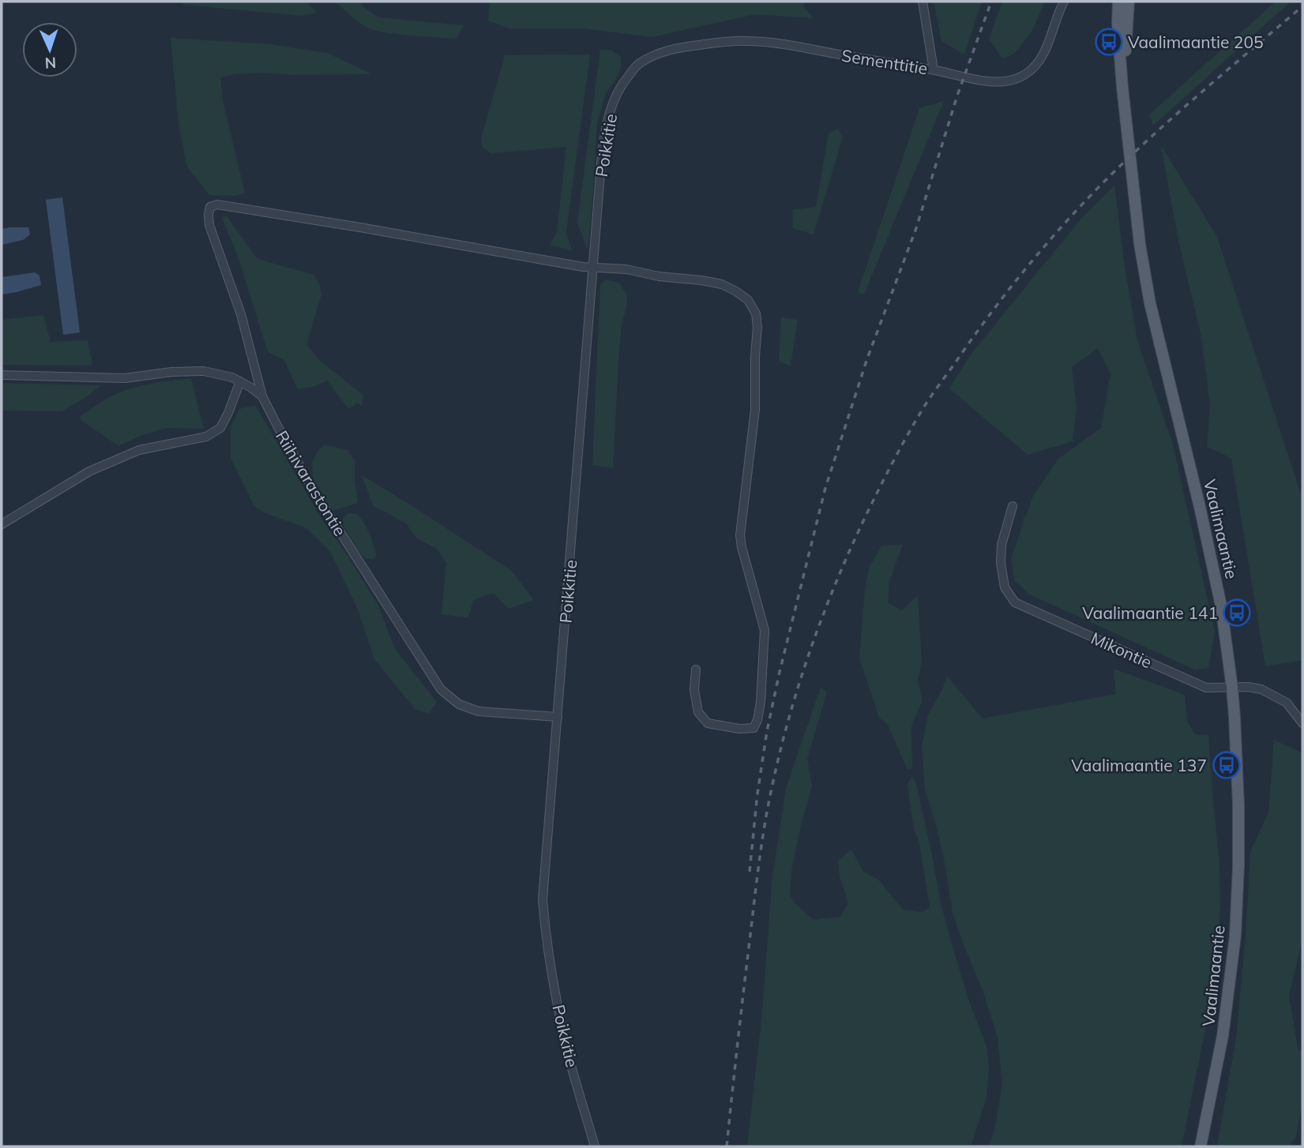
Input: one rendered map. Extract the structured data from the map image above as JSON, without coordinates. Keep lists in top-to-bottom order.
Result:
{
  "streets": {
    "main road": ["Vaalimaantie"],
    "street": [
      "Sementtitie",
      "Poikkitie",
      "Riihivarastontie",
      "Mikontie"
    ]
  },
  "crossings": [
    ["Sementtitie", "Poikkitie"],
    ["Poikkitie", "Riihivarastontie"],
    ["Vaalimaantie", "Mikontie"]
  ],
  "places": {
    "bus stop": ["Vaalimaantie 205", "Vaalimaantie 141", "Vaalimaantie 137"]
  },
  "north": "bottom"
}
